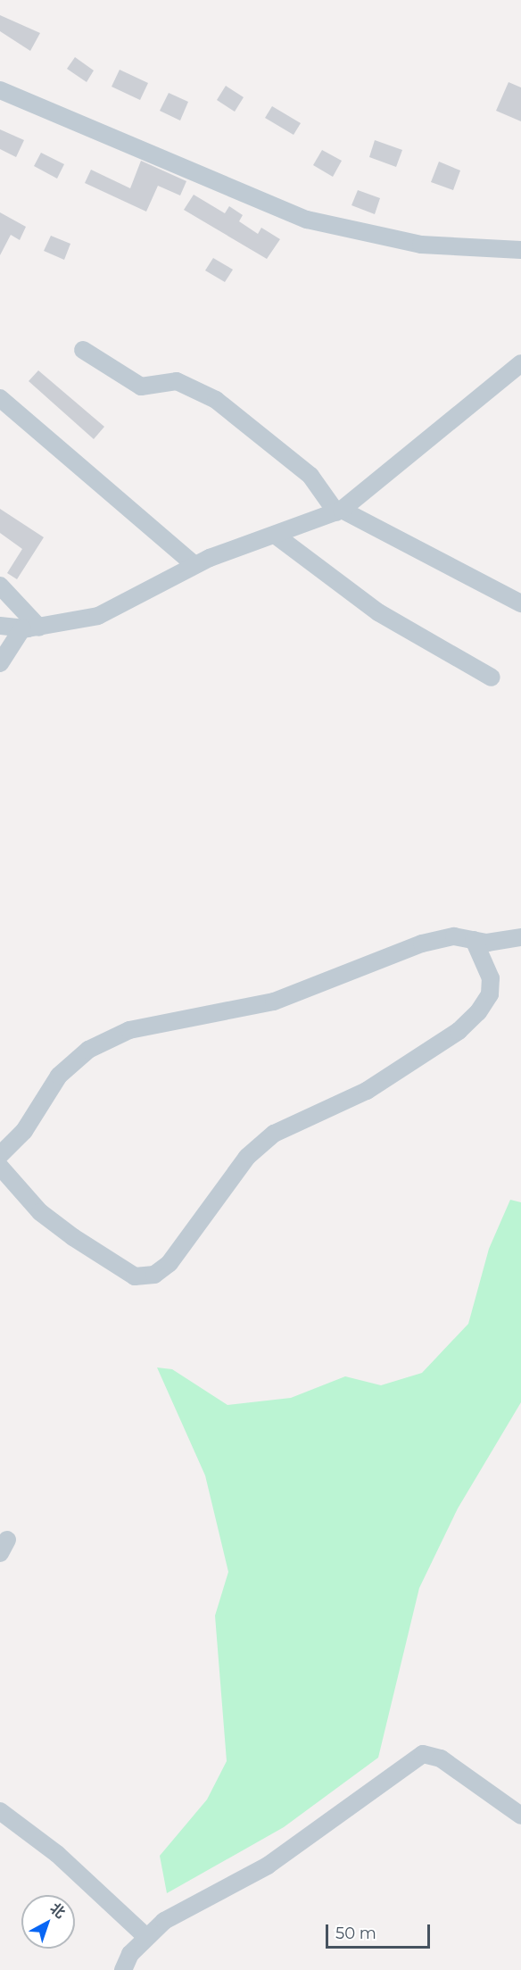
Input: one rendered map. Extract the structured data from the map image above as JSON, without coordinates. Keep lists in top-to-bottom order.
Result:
{
  "scale_bar": "50 m",
  "north": "top right"
}
